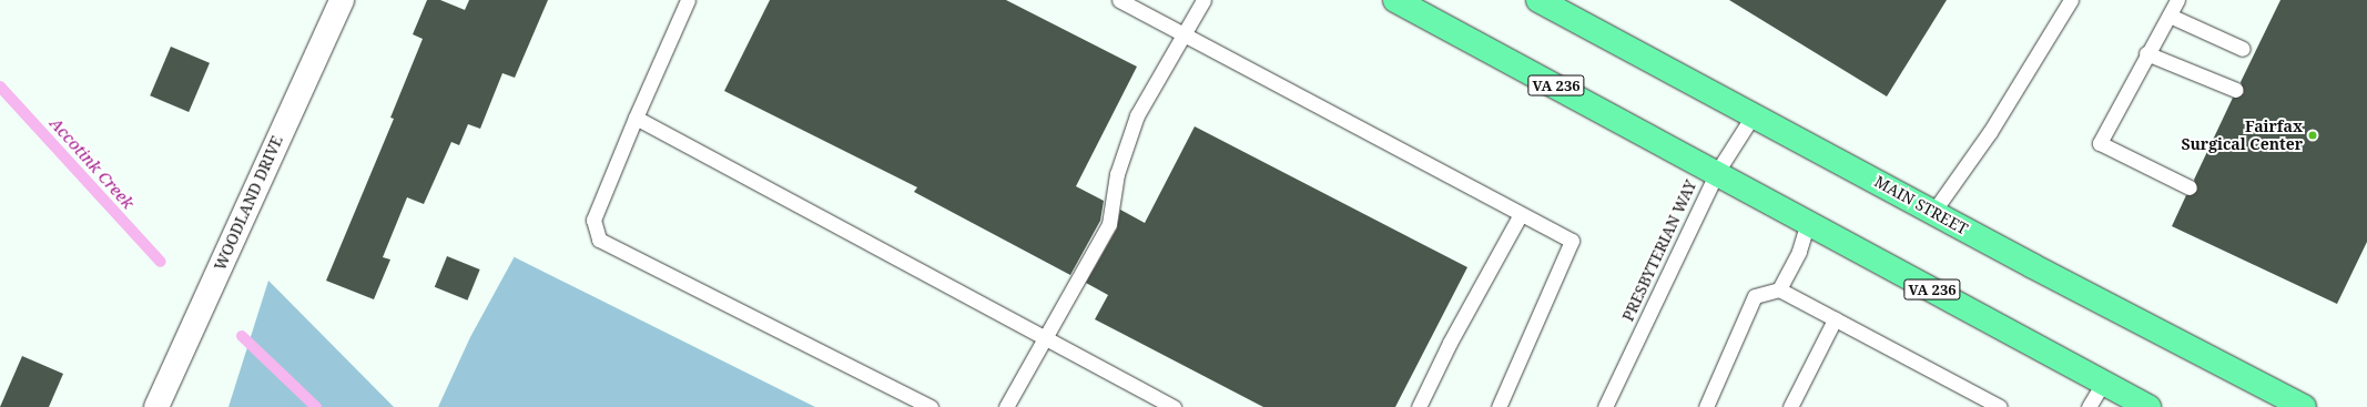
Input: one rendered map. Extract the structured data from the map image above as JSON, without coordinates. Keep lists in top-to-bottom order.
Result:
{
  "streets": {
    "main road": ["VA 236", "MAIN STREET"],
    "street": ["WOODLAND DRIVE"],
    "lane": ["PRESBYTERIAN WAY"]
  },
  "crossings": [
    ["VA 236", "PRESBYTERIAN WAY"],
    ["MAIN STREET", "PRESBYTERIAN WAY"]
  ],
  "water": ["Accotink Creek"],
  "places": ["Fairfax Surgical Center"]
}
